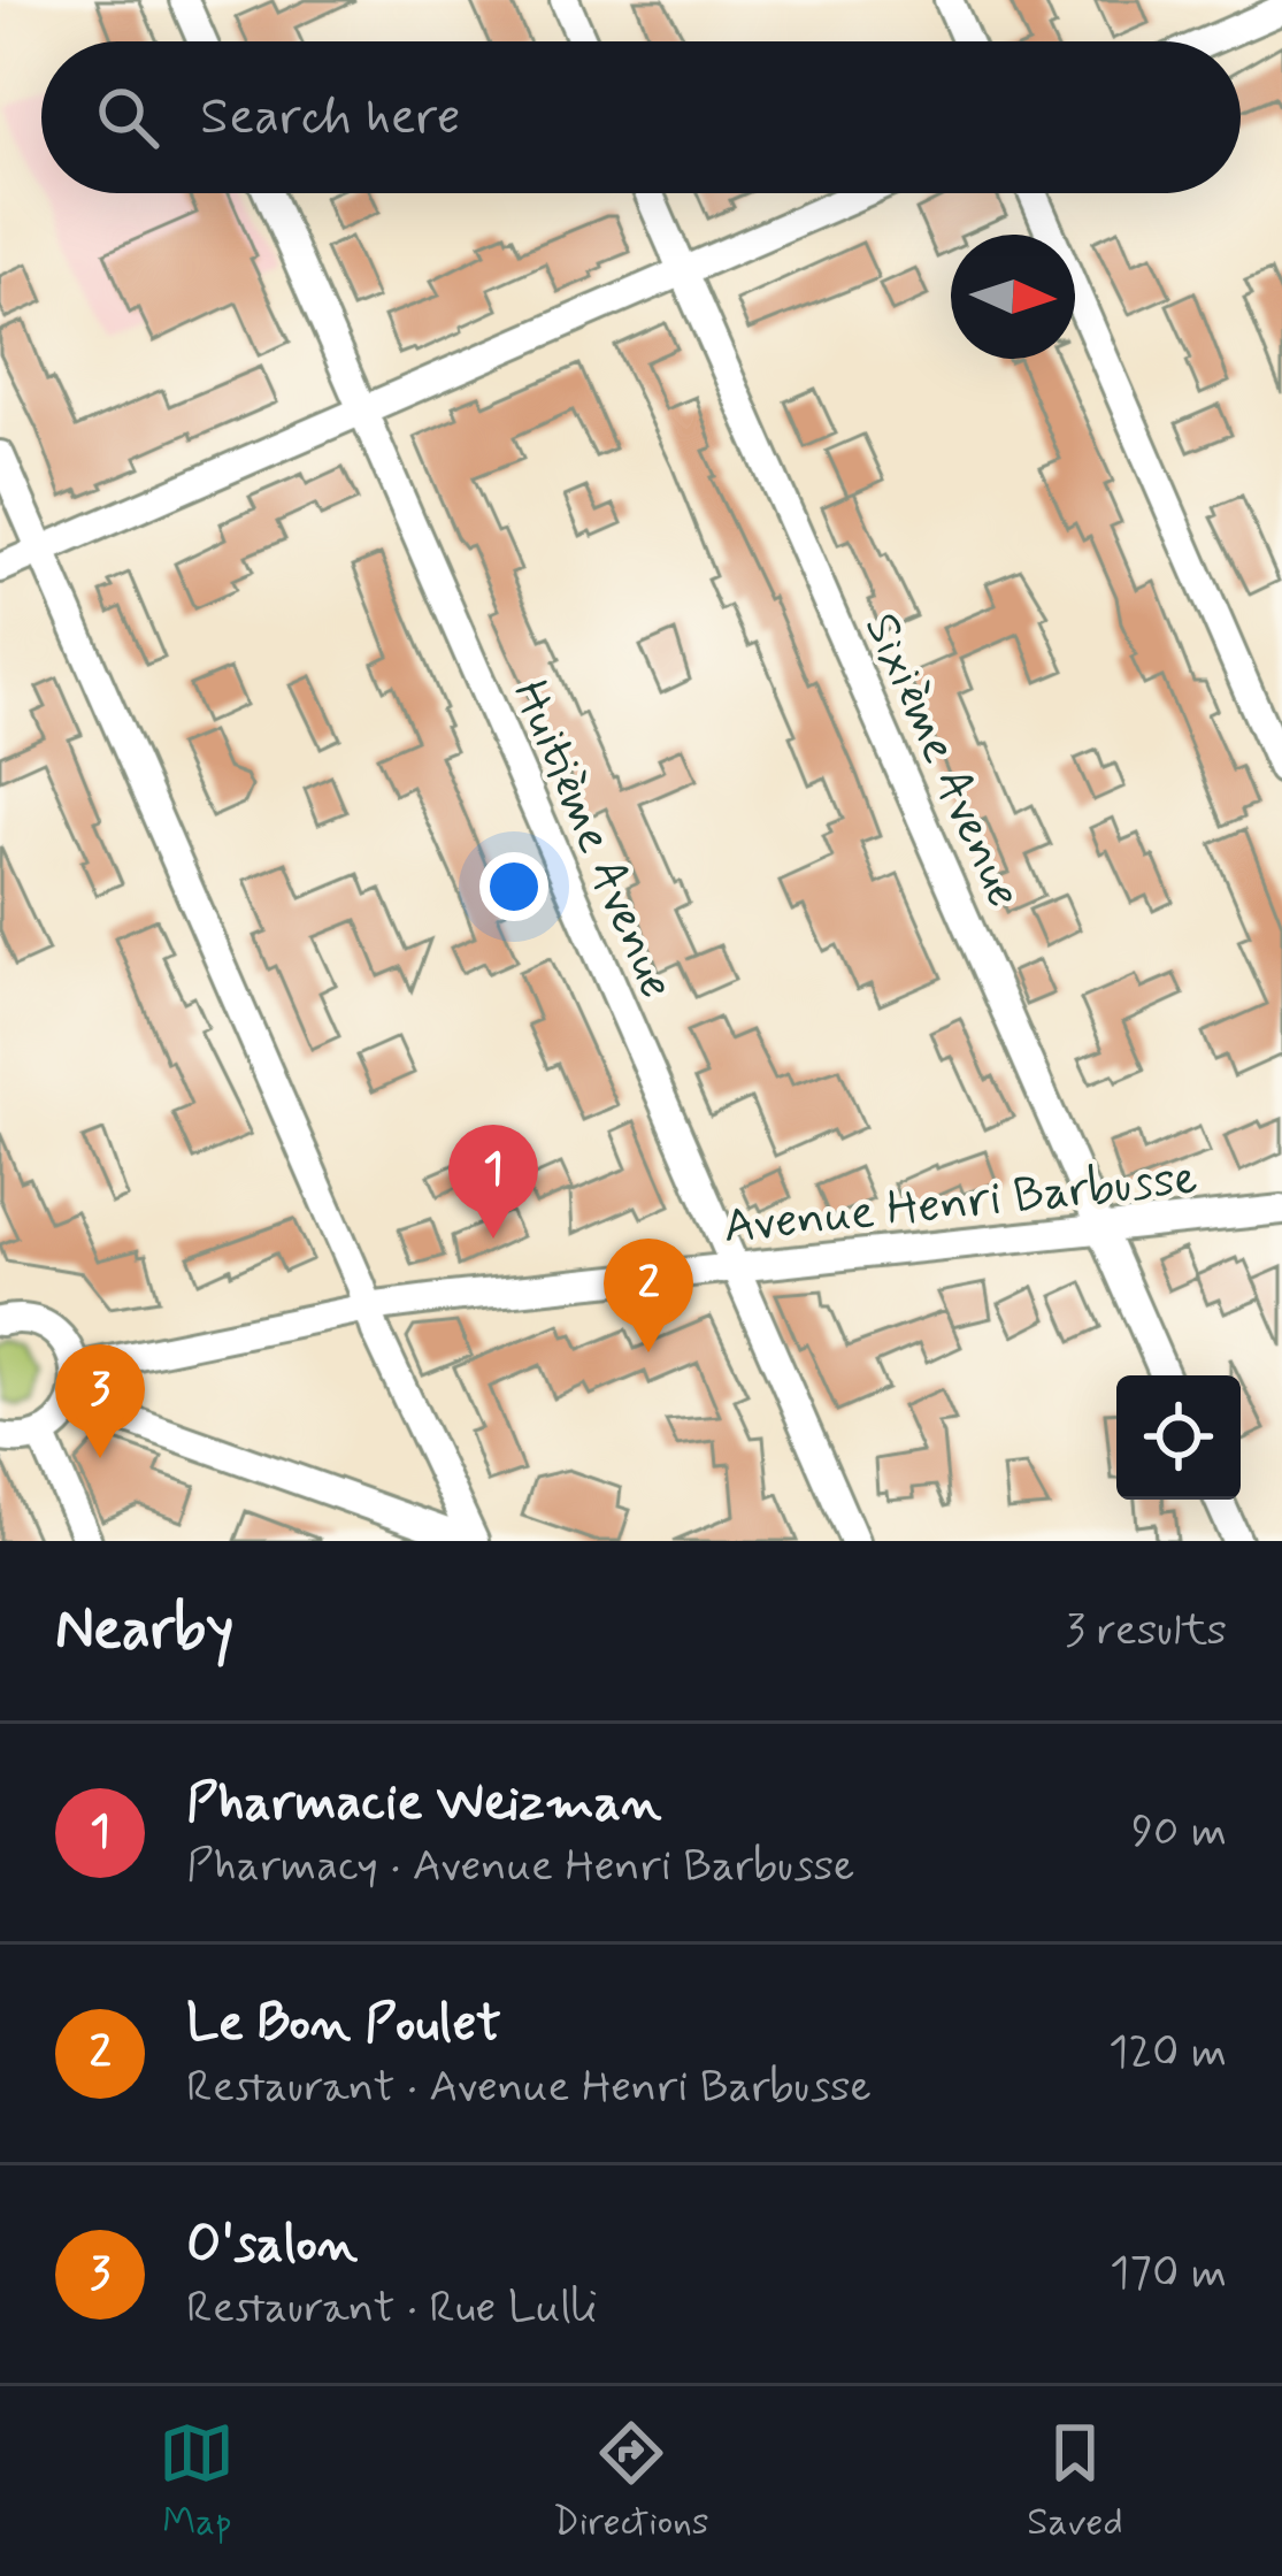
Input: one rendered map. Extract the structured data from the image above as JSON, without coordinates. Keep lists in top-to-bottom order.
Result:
{
  "streets": {
    "street": ["Sixième Avenue", "Huitième Avenue", "Avenue Henri Barbusse"]
  },
  "crossings": [
    ["Sixième Avenue", "Avenue Henri Barbusse"],
    ["Huitième Avenue", "Avenue Henri Barbusse"]
  ],
  "north": "right",
  "page": {
    "search": "Search here",
    "pins": ["1", "2", "3"],
    "heading": ["Nearby", "3 results"],
    "list": [
      {
        "mark": "1",
        "name": "Pharmacie Weizman",
        "note": "Pharmacy · Avenue Henri Barbusse",
        "value": "90 m"
      },
      {
        "mark": "2",
        "name": "Le Bon Poulet",
        "note": "Restaurant · Avenue Henri Barbusse",
        "value": "120 m"
      },
      {
        "mark": "3",
        "name": "O'salon",
        "note": "Restaurant · Rue Lulli",
        "value": "170 m"
      }
    ],
    "nav": ["Map", "Directions", "Saved"]
  }
}
